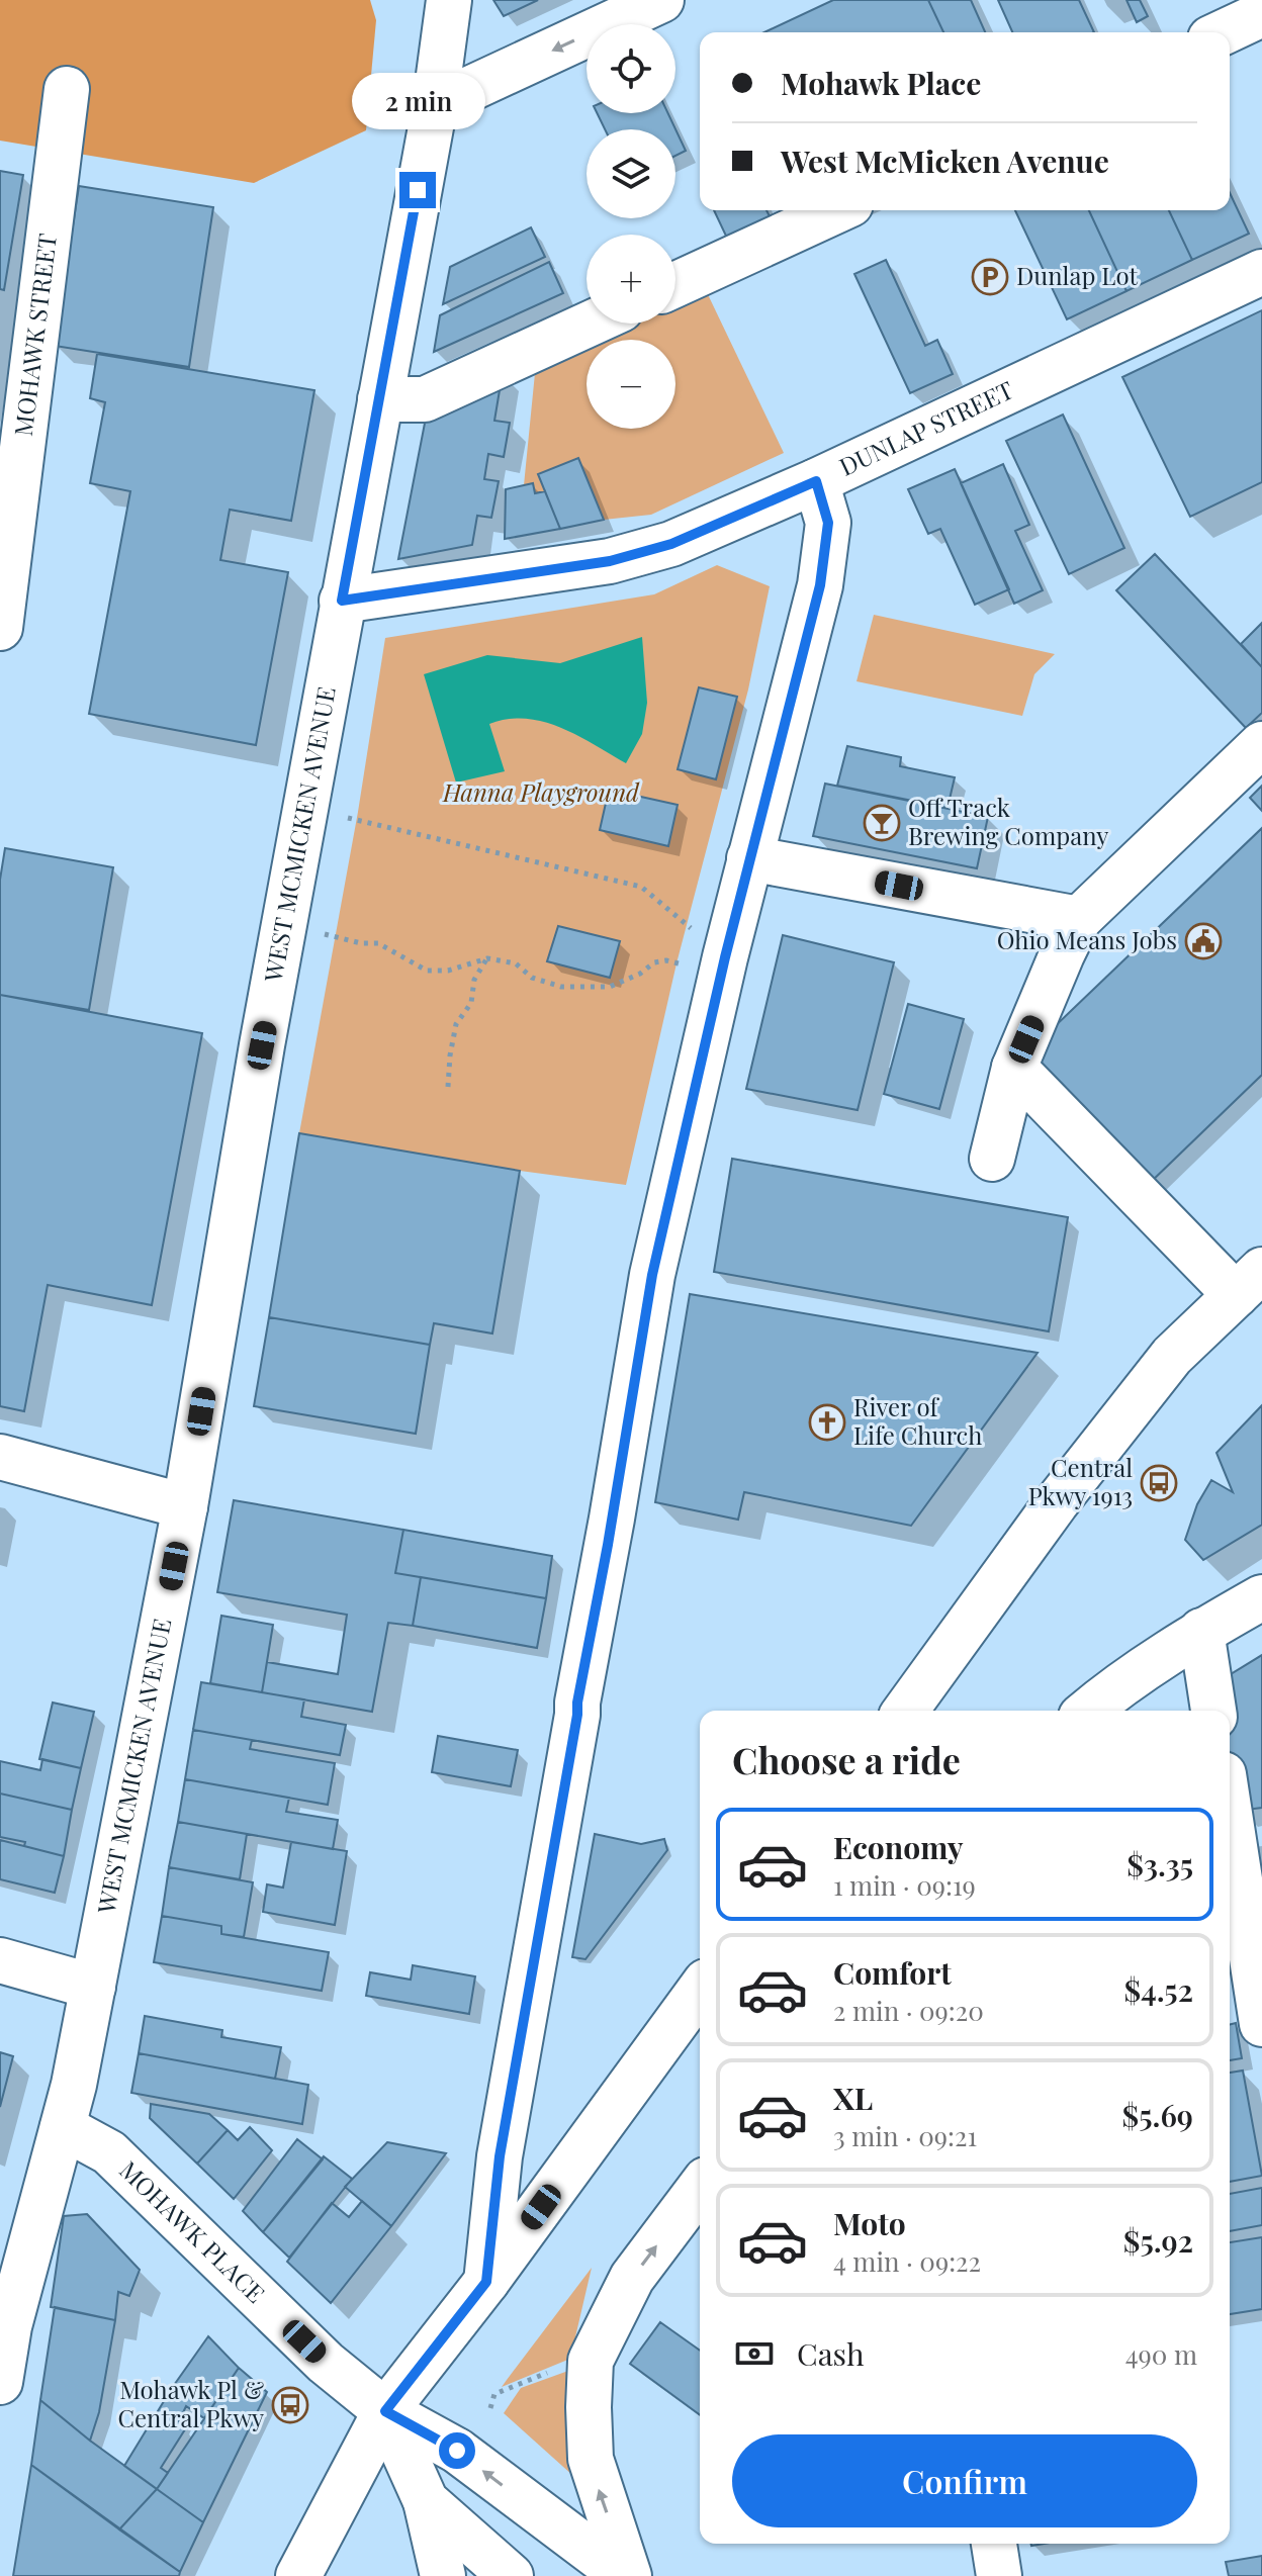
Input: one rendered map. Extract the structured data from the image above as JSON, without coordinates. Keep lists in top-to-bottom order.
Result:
{
  "streets": {
    "street": [
      "MOHAWK STREET",
      "DUNLAP STREET",
      "WEST MCMICKEN AVENUE",
      "MOHAWK PLACE"
    ]
  },
  "crossings": [
    ["DUNLAP STREET", "WEST MCMICKEN AVENUE"],
    ["WEST MCMICKEN AVENUE", "MOHAWK PLACE"]
  ],
  "parks": ["Hanna Playground"],
  "places": {
    "parking": ["Dunlap Lot"],
    "bar": ["Off Track Brewing Company"],
    "public building": ["Ohio Means Jobs"],
    "church": ["River of Life Church"],
    "bus stop": ["Central Pkwy 1913", "Mohawk Pl & Central Pkwy"]
  },
  "page": {
    "map_buttons": ["+", "−"],
    "banner": ["Mohawk Place", "West McMicken Avenue"],
    "bubble": "2 min",
    "heading": "Choose a ride",
    "list": [
      {
        "name": "Economy",
        "note": "1 min · 09:19",
        "value": "$3.35"
      },
      {
        "name": "Comfort",
        "note": "2 min · 09:20",
        "value": "$4.52"
      },
      {
        "name": "XL",
        "note": "3 min · 09:21",
        "value": "$5.69"
      },
      {
        "name": "Moto",
        "note": "4 min · 09:22",
        "value": "$5.92"
      }
    ],
    "pay": ["Cash", "490 m"],
    "buttons": "Confirm"
  }
}
